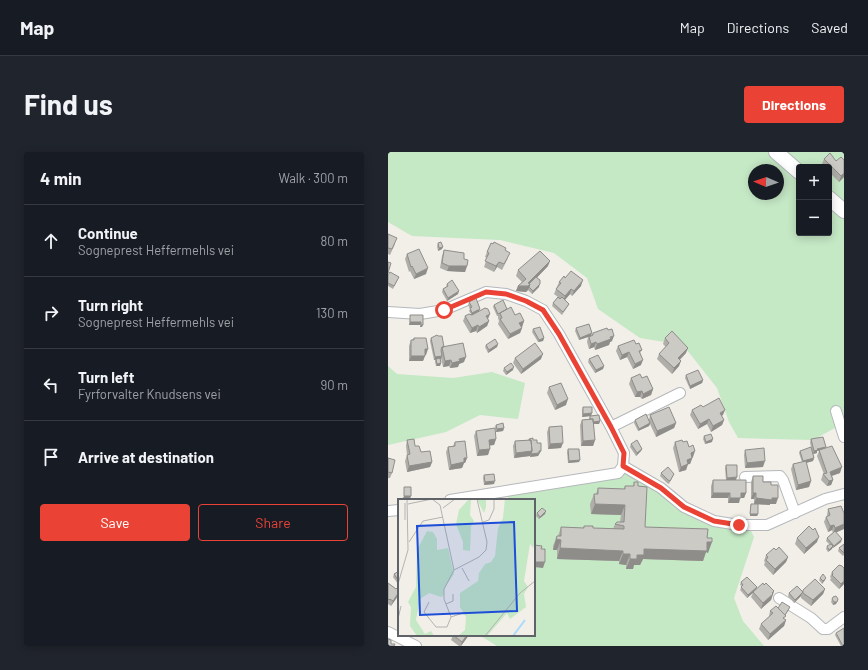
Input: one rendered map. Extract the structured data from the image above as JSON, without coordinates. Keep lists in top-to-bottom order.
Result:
{
  "north": "left",
  "page": {
    "header": "Map",
    "nav": ["Map", "Directions", "Saved"],
    "buttons": [
      "Directions",
      ["Save", "Share"]
    ],
    "title": "Find us",
    "heading": ["4 min", "Walk · 300 m"],
    "map_buttons": ["+", "−"],
    "list": [
      ["Continue", "Sogneprest Heffermehls vei", "80 m"],
      ["Turn right", "Sogneprest Heffermehls vei", "130 m"],
      ["Turn left", "Fyrforvalter Knudsens vei", "90 m"],
      "Arrive at destination"
    ]
  }
}
